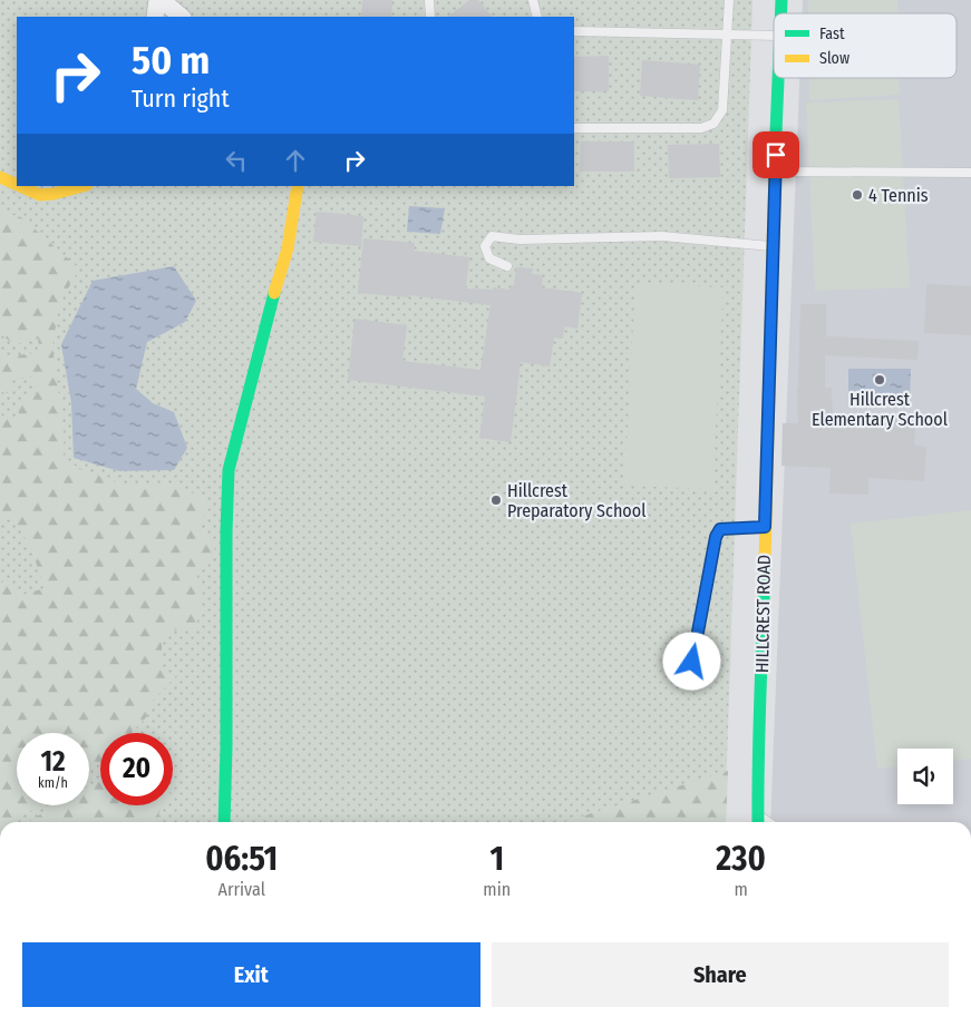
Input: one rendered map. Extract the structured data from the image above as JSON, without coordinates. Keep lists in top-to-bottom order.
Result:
{
  "streets": {
    "street": ["HILLCREST ROAD"]
  },
  "places": ["4 Tennis", "Hillcrest Elementary School", "Hillcrest Preparatory School"],
  "legend": ["Fast", "Slow"],
  "page": {
    "turn": ["50 m", "Turn right"],
    "speed": "12 km/h",
    "limit": "20",
    "eta": [
      "06:51",
      "Arrival",
      "1",
      "min",
      "230",
      "m"
    ],
    "buttons": ["Exit", "Share"]
  }
}
